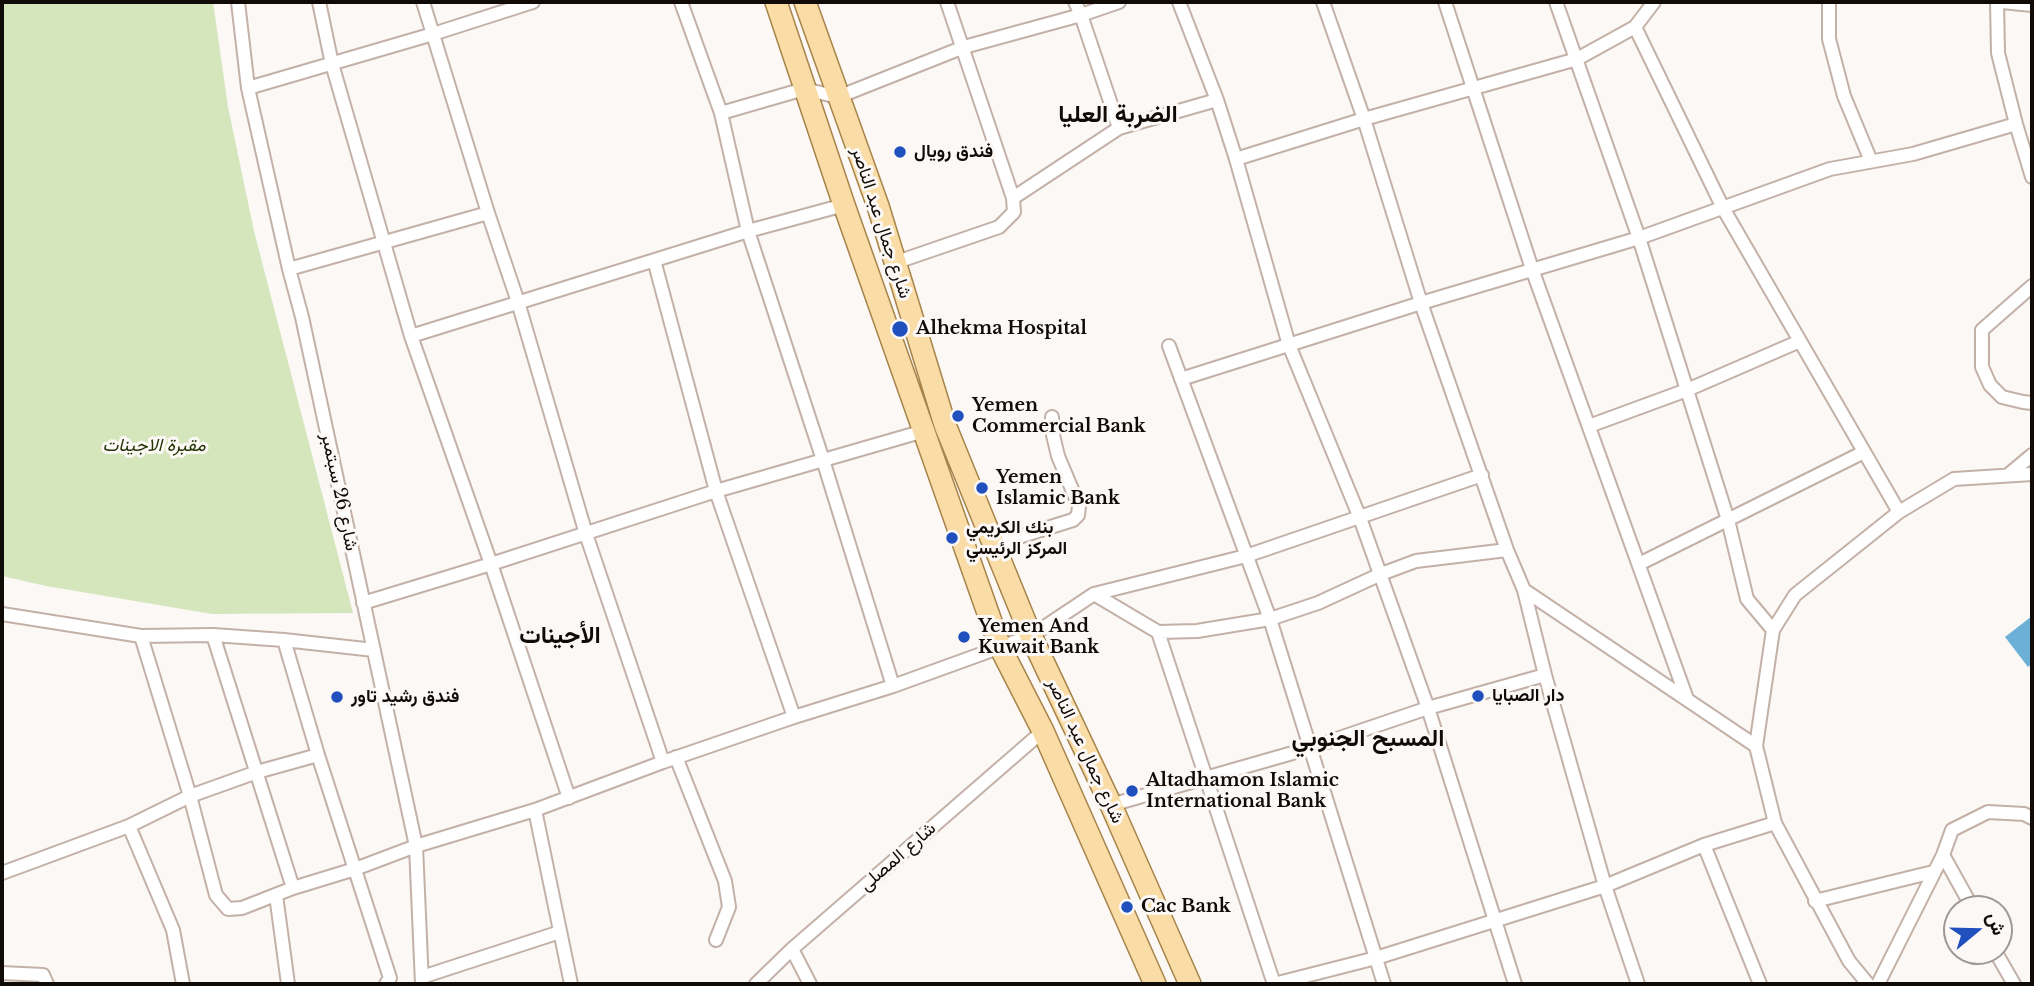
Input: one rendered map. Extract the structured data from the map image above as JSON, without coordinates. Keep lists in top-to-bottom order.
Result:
{
  "streets": {
    "main road": ["شارع جمال عبد الناصر"],
    "street": ["شارع 26 سبتمبر", "شارع المصلى"]
  },
  "crossings": [
    ["شارع جمال عبد الناصر", "شارع المصلى"]
  ],
  "districts": ["الضربة العليا", "الأجينات", "المسبح الجنوبي"],
  "parks": ["مقبرة الاجينات"],
  "places": [
    "فندق رويال",
    "Alhekma Hospital",
    "Yemen Commercial Bank",
    "Yemen Islamic Bank",
    "بنك الكريمي المركز الرئيسي",
    "Yemen And Kuwait Bank",
    "دار الصبايا",
    "فندق رشيد تاور",
    "Altadhamon Islamic International Bank",
    "Cac Bank"
  ],
  "north": "right"
}
